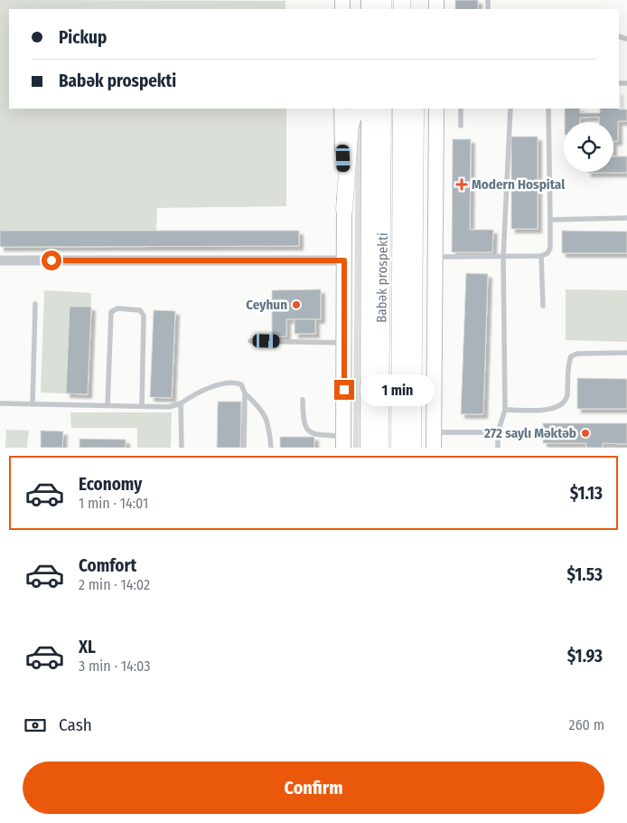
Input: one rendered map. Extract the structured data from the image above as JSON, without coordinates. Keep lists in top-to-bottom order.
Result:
{
  "streets": {
    "main road": ["Babək prospekti"]
  },
  "places": {
    "health": ["Modern Hospital"],
    "other": ["Ceyhun", "272 saylı Məktəb"]
  },
  "page": {
    "banner": ["Pickup", "Babək prospekti"],
    "bubble": "1 min",
    "list": [
      {
        "name": "Economy",
        "note": "1 min · 14:01",
        "value": "$1.13"
      },
      {
        "name": "Comfort",
        "note": "2 min · 14:02",
        "value": "$1.53"
      },
      {
        "name": "XL",
        "note": "3 min · 14:03",
        "value": "$1.93"
      }
    ],
    "pay": ["Cash", "260 m"],
    "buttons": "Confirm"
  }
}
